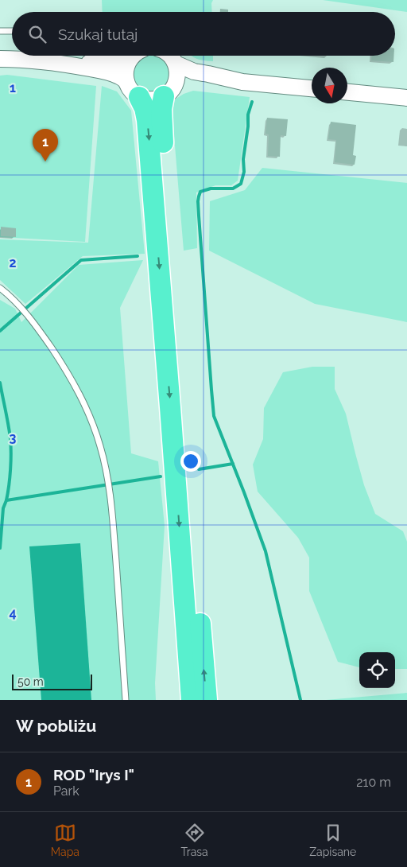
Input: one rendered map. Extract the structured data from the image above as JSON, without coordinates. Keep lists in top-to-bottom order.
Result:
{
  "scale_bar": "50 m",
  "north": "bottom",
  "page": {
    "search": "Szukaj tutaj",
    "pins": "1",
    "scale": "50 m",
    "heading": "W pobliżu",
    "list": [
      {
        "mark": "1",
        "name": "ROD \"Irys I\"",
        "note": "Park",
        "value": "210 m"
      }
    ],
    "nav": ["Mapa", "Trasa", "Zapisane"]
  },
  "grid": {
    "rows": [
      "1",
      "2",
      "3",
      "4"
    ]
  }
}
